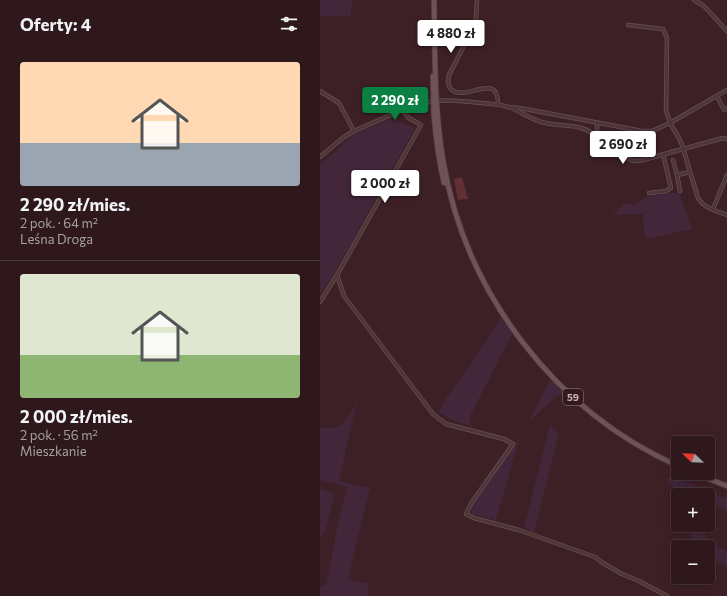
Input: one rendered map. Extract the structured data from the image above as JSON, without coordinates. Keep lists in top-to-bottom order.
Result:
{
  "streets": {
    "main road": ["59"]
  },
  "north": "top left",
  "page": {
    "heading": "Oferty: 4",
    "price": [
      "4 880 zł",
      "2 290 zł",
      "2 690 zł",
      "2 000 zł"
    ],
    "list": [
      {
        "name": "2 290 zł/mies.",
        "note": "2 pok. · 64 m² · Leśna Droga"
      },
      {
        "name": "2 000 zł/mies.",
        "note": "2 pok. · 56 m² · Mieszkanie"
      }
    ],
    "map_buttons": ["+", "−"]
  }
}
